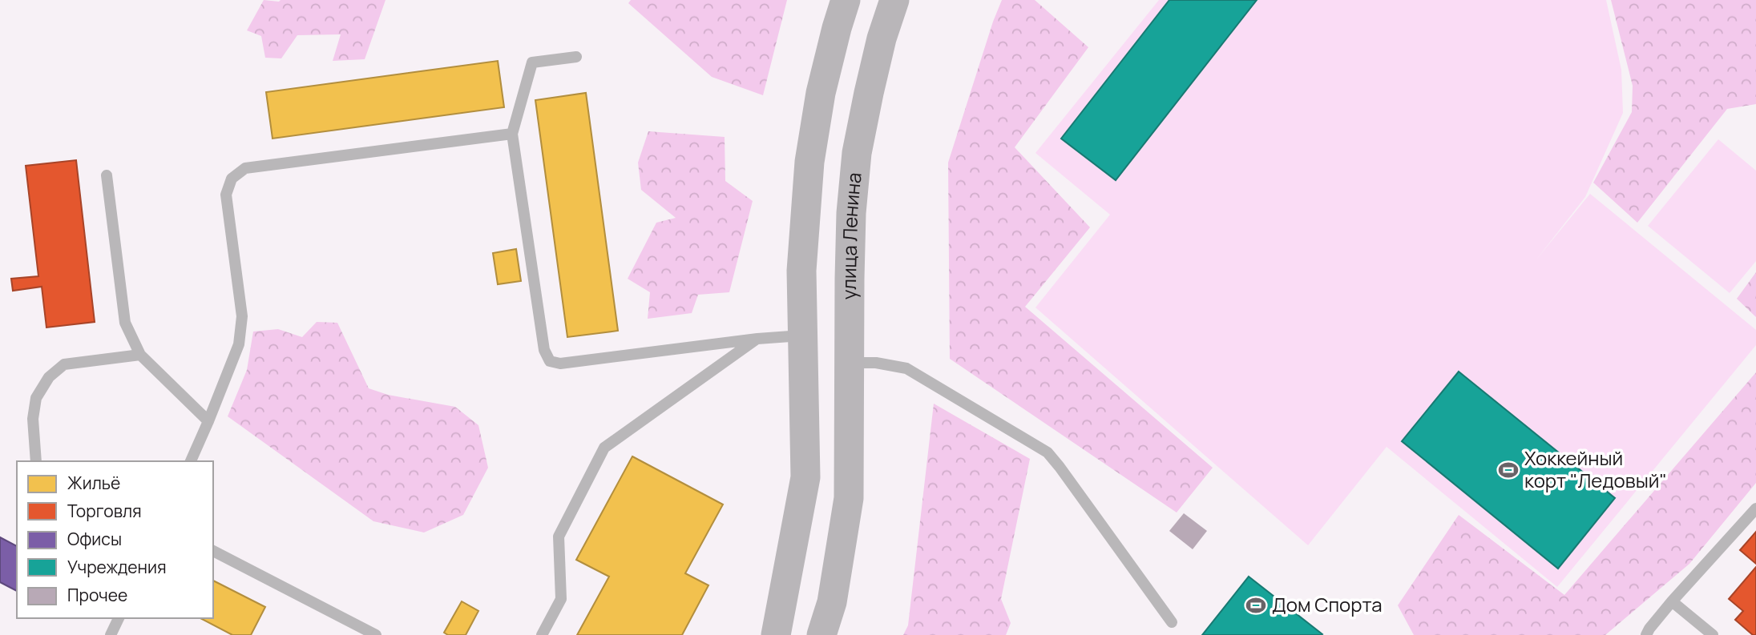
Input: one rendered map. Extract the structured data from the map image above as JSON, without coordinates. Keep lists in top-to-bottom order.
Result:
{
  "streets": {
    "street": ["улица Ленина"]
  },
  "places": {
    "sports": ["Хоккейный корт \"Ледовый\"", "Дом Спорта"]
  },
  "legend": [
    "Жильё",
    "Торговля",
    "Офисы",
    "Учреждения",
    "Прочее"
  ]
}
